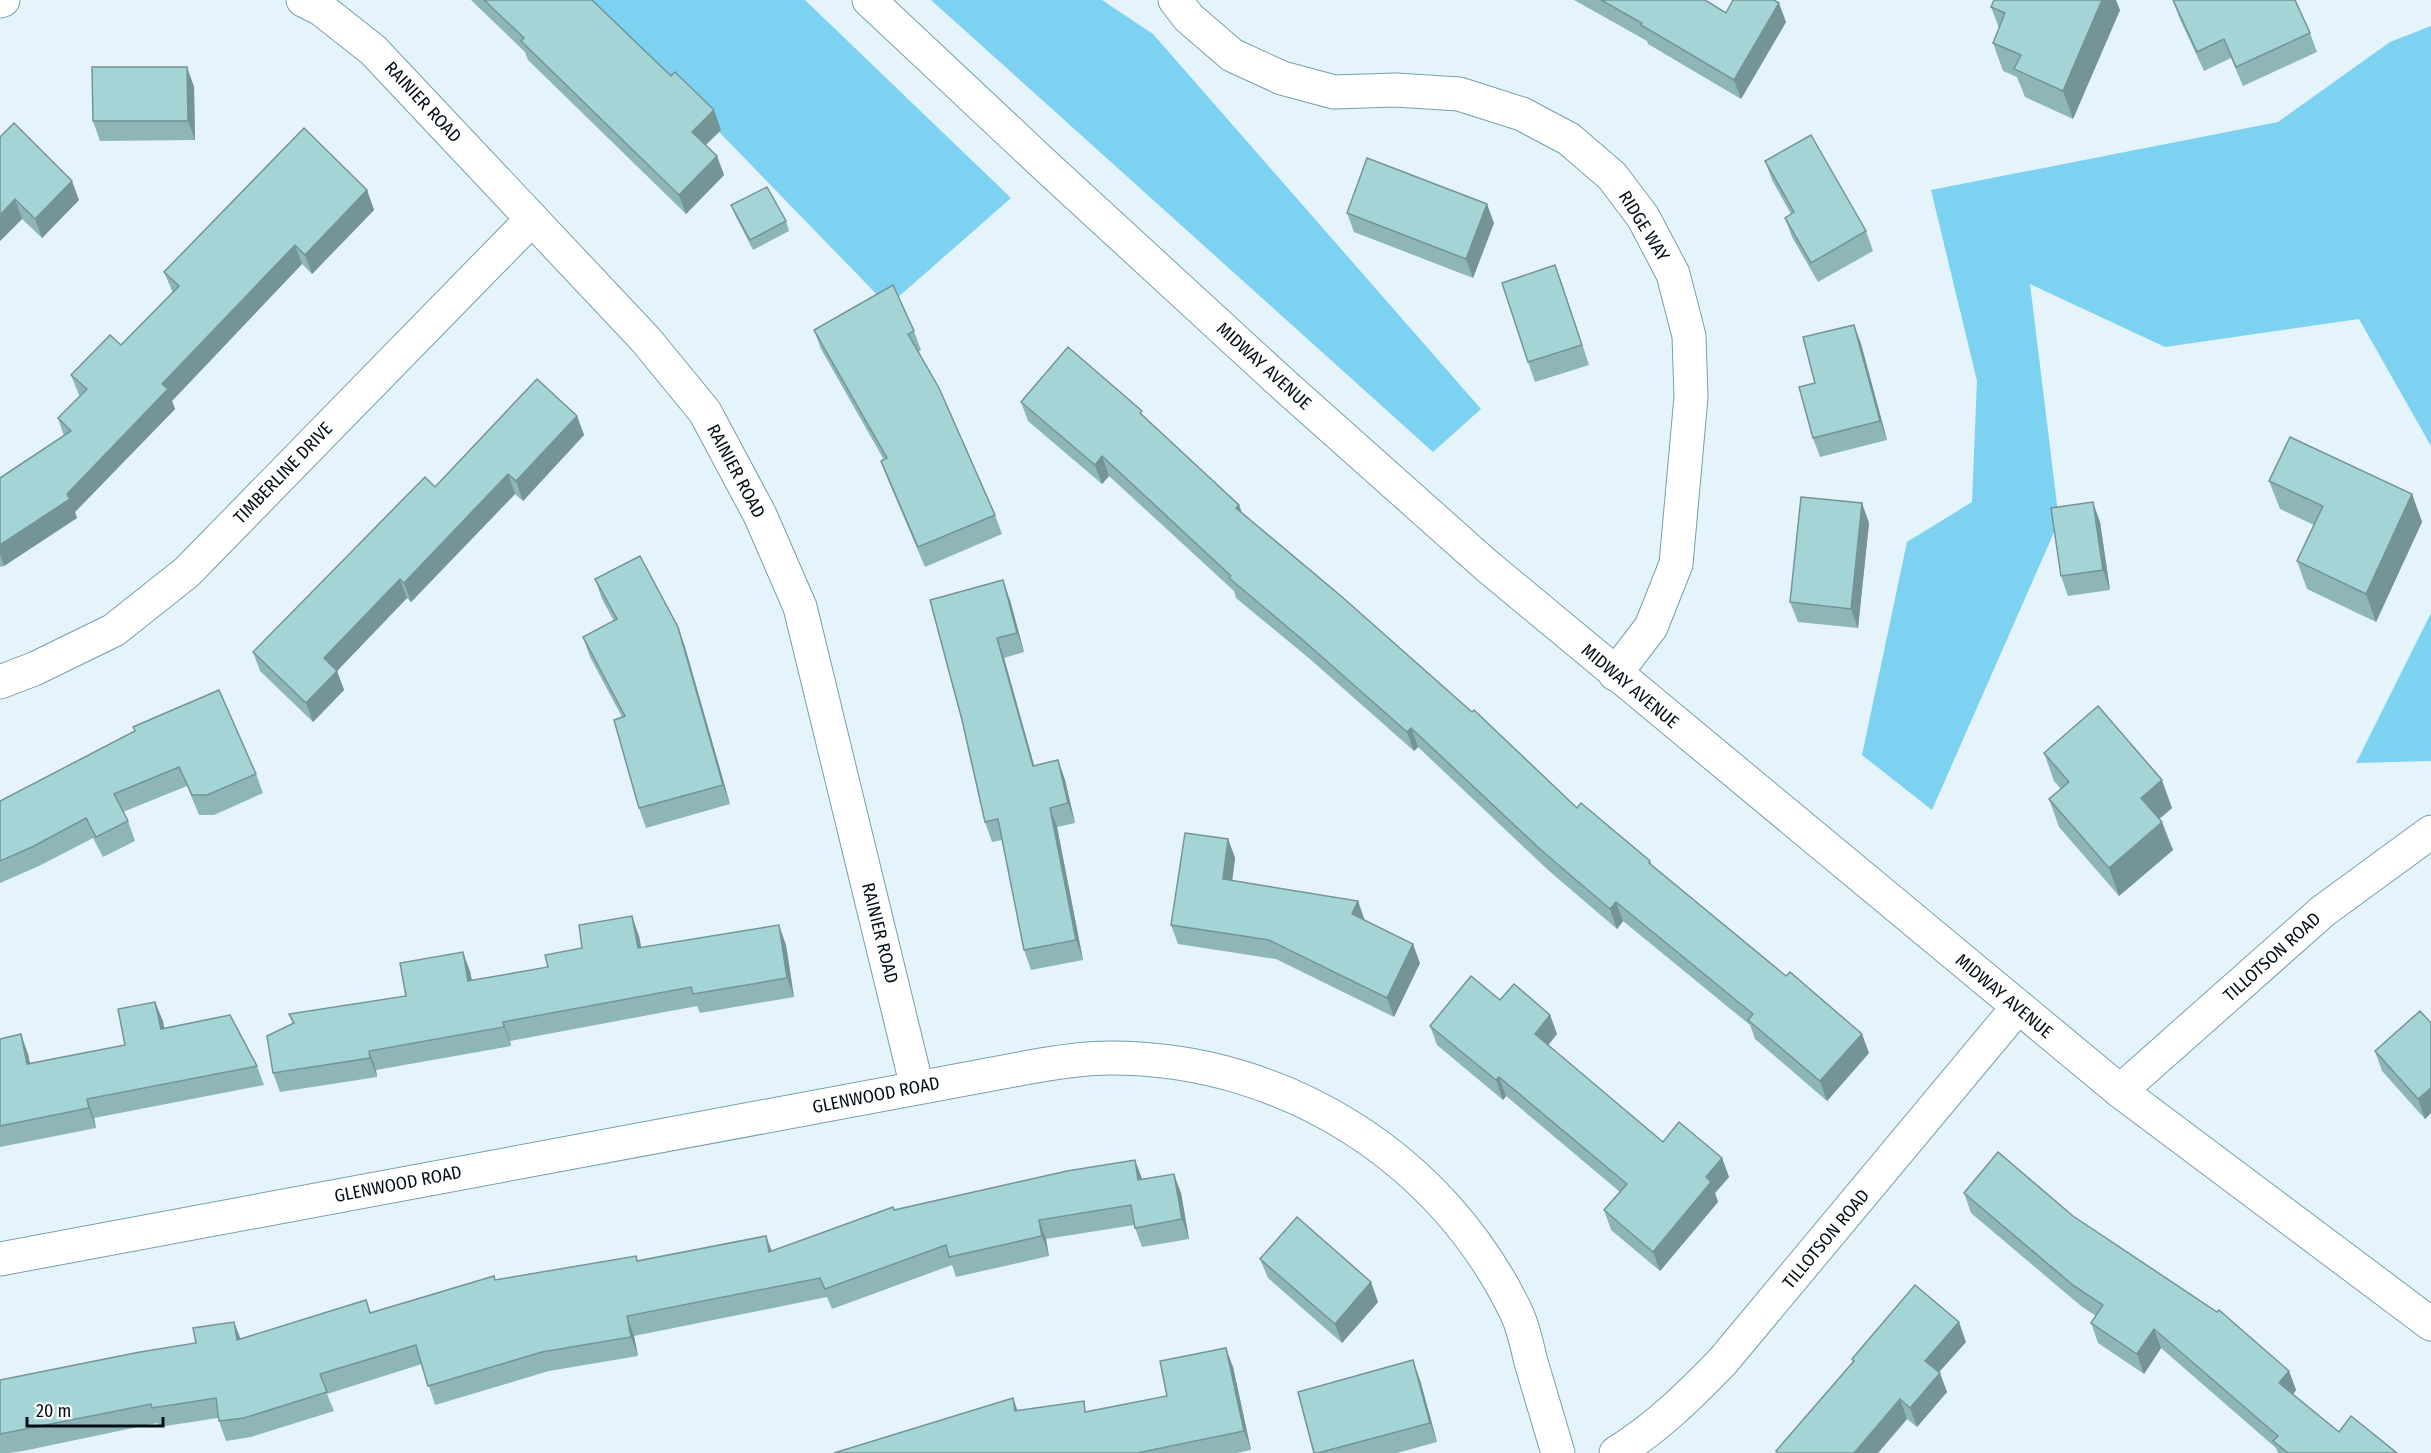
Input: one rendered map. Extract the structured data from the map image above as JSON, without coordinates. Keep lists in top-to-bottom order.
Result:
{
  "streets": {
    "street": [
      "RAINIER ROAD",
      "RIDGE WAY",
      "MIDWAY AVENUE",
      "TIMBERLINE DRIVE",
      "TILLOTSON ROAD",
      "GLENWOOD ROAD"
    ]
  },
  "crossings": [
    ["RAINIER ROAD", "TIMBERLINE DRIVE"],
    ["RAINIER ROAD", "GLENWOOD ROAD"],
    ["RIDGE WAY", "MIDWAY AVENUE"],
    ["MIDWAY AVENUE", "TILLOTSON ROAD"]
  ],
  "scale_bar": "20 m"
}
